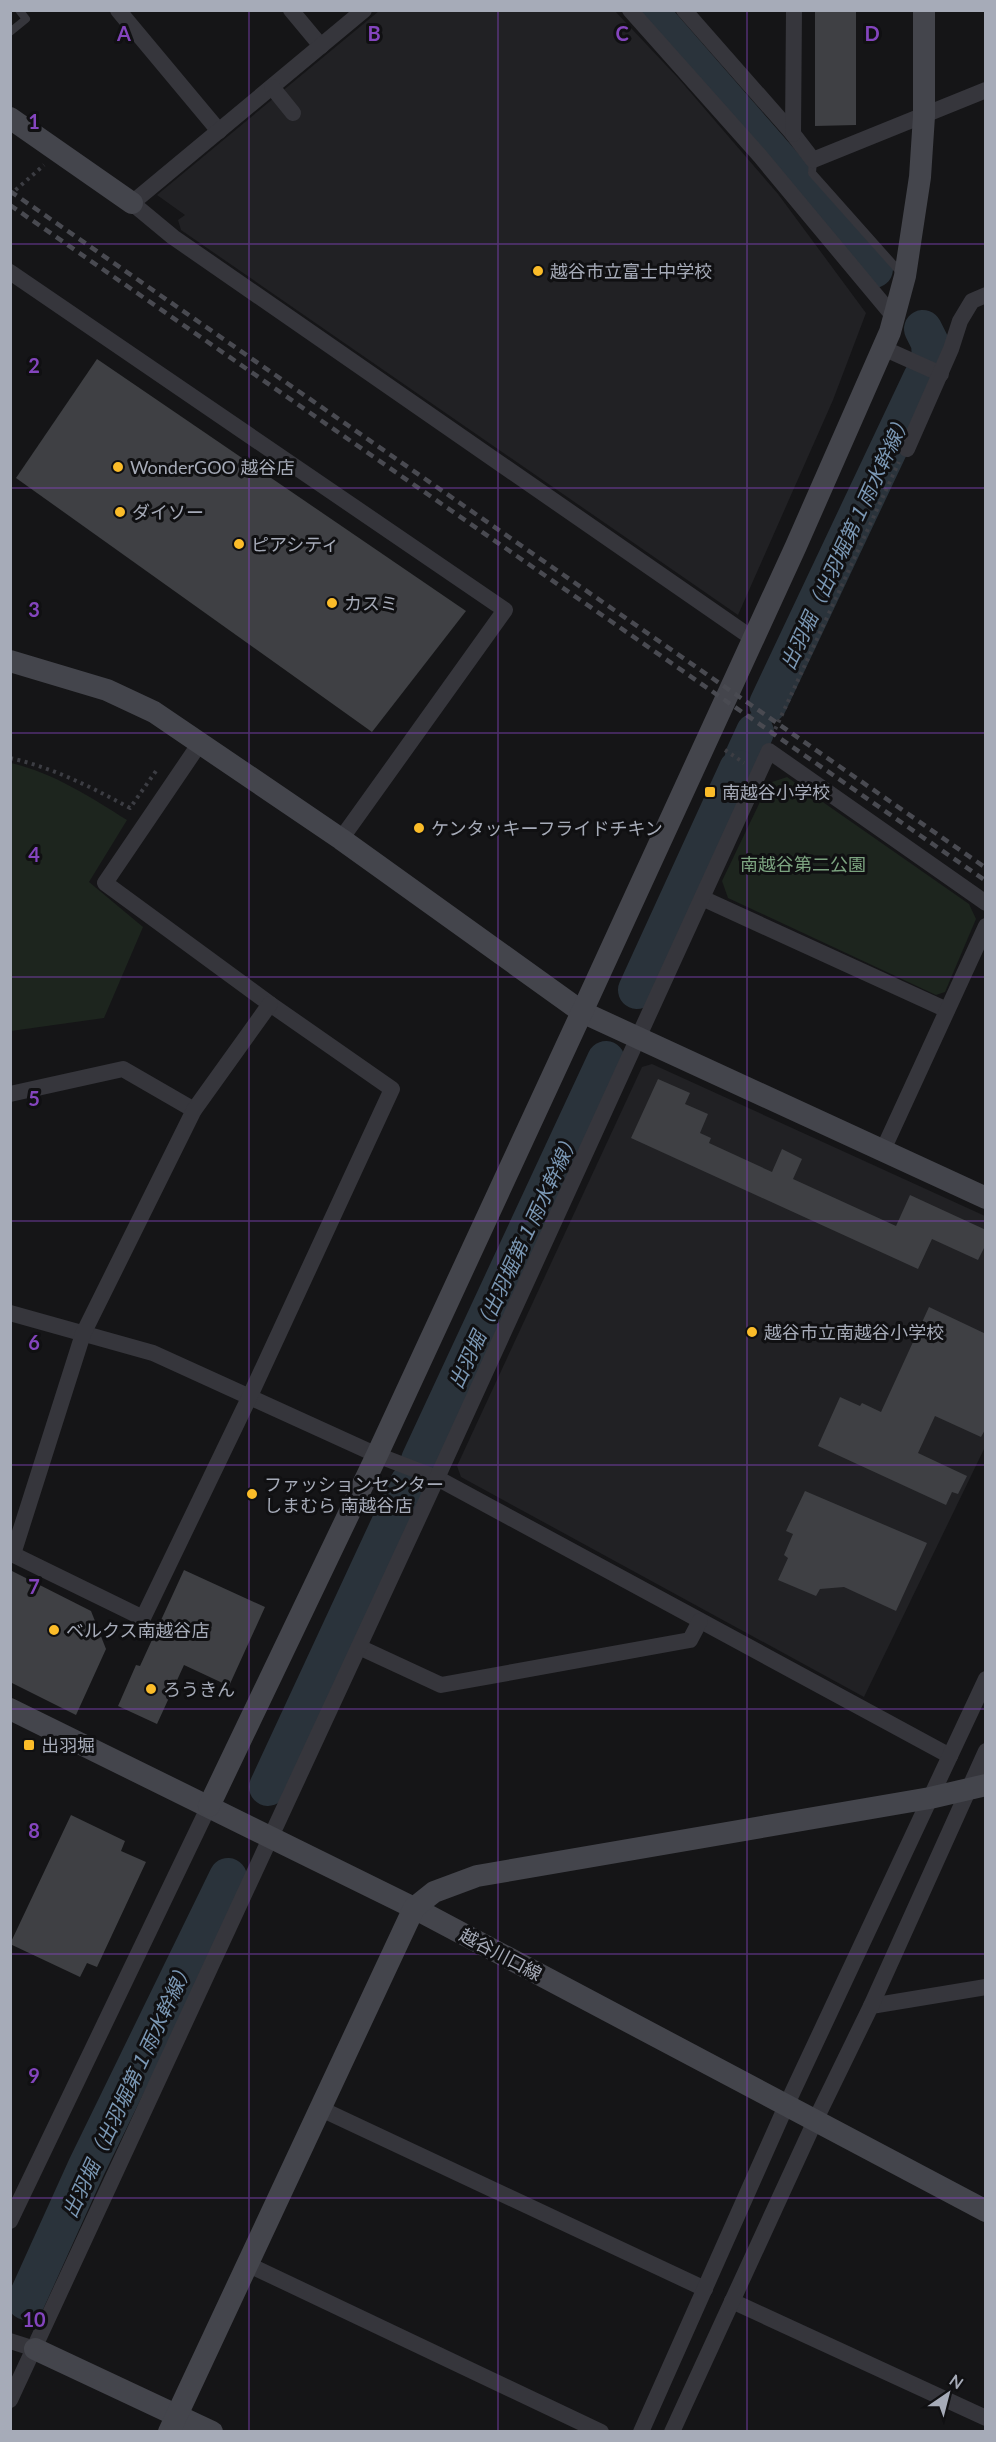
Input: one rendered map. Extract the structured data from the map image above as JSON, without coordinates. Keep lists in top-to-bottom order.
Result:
{
  "streets": {
    "street": ["越谷川口線"]
  },
  "water": ["出羽堀（出羽堀第１雨水幹線）"],
  "parks": ["南越谷第二公園"],
  "places": {
    "other": [
      "越谷市立富士中学校",
      "WonderGOO 越谷店",
      "ダイソー",
      "ピアシティ",
      "カスミ",
      "ケンタッキーフライドチキン",
      "越谷市立南越谷小学校",
      "ファッションセンター しまむら 南越谷店",
      "ベルクス南越谷店",
      "ろうきん"
    ],
    "transit": ["南越谷小学校", "出羽堀"]
  },
  "north": "top right",
  "grid": {
    "columns": [
      "A",
      "B",
      "C",
      "D"
    ],
    "rows": [
      "1",
      "2",
      "3",
      "4",
      "5",
      "6",
      "7",
      "8",
      "9",
      "10"
    ]
  }
}
